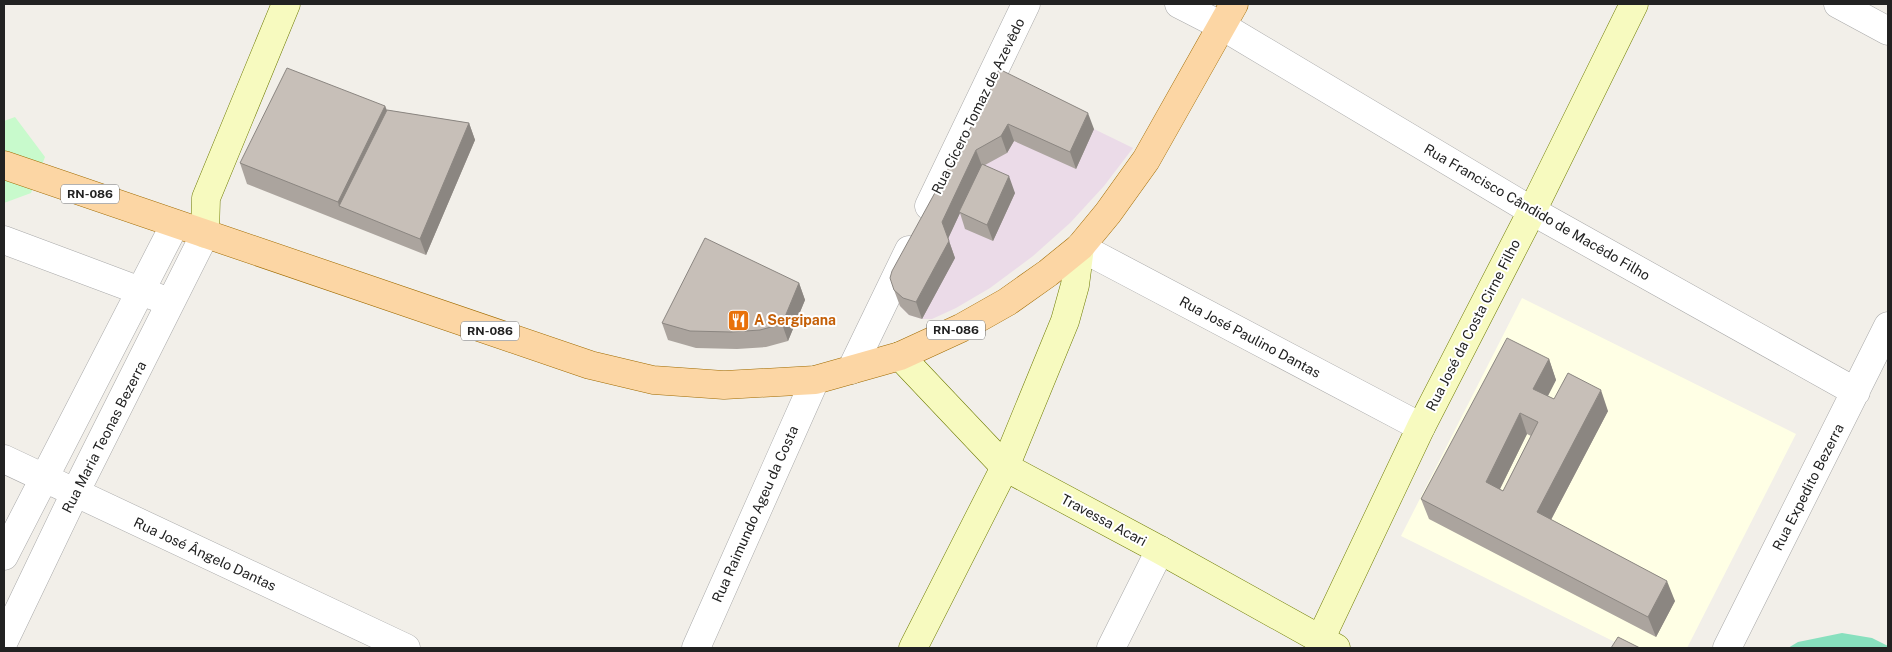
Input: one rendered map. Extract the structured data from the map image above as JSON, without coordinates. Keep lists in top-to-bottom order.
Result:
{
  "streets": {
    "main road": ["RN-086"],
    "street": [
      "Rua Cícero Tomaz de Azevêdo",
      "Rua Francisco Cândido de Macêdo Filho",
      "Rua José da Costa Cirne Filho",
      "Rua José Paulino Dantas",
      "Rua Maria Teonas Bezerra",
      "Rua Expedito Bezerra",
      "Rua Raimundo Ageu da Costa",
      "Travessa Acari",
      "Rua José Ângelo Dantas"
    ]
  },
  "crossings": [
    ["Rua Cícero Tomaz de Azevêdo", "RN-086"],
    ["RN-086", "Rua Francisco Cândido de Macêdo Filho"],
    ["RN-086", "Rua José Paulino Dantas"],
    ["RN-086", "Rua Maria Teonas Bezerra"],
    ["RN-086", "Rua Raimundo Ageu da Costa"],
    ["RN-086", "Travessa Acari"],
    ["Rua Francisco Cândido de Macêdo Filho", "Rua José da Costa Cirne Filho"],
    ["Rua Francisco Cândido de Macêdo Filho", "Rua Expedito Bezerra"],
    ["Rua José da Costa Cirne Filho", "Rua José Paulino Dantas"],
    ["Rua José da Costa Cirne Filho", "Travessa Acari"],
    ["Rua Maria Teonas Bezerra", "Rua José Ângelo Dantas"]
  ],
  "places": {
    "restaurant": ["A Sergipana"]
  }
}
